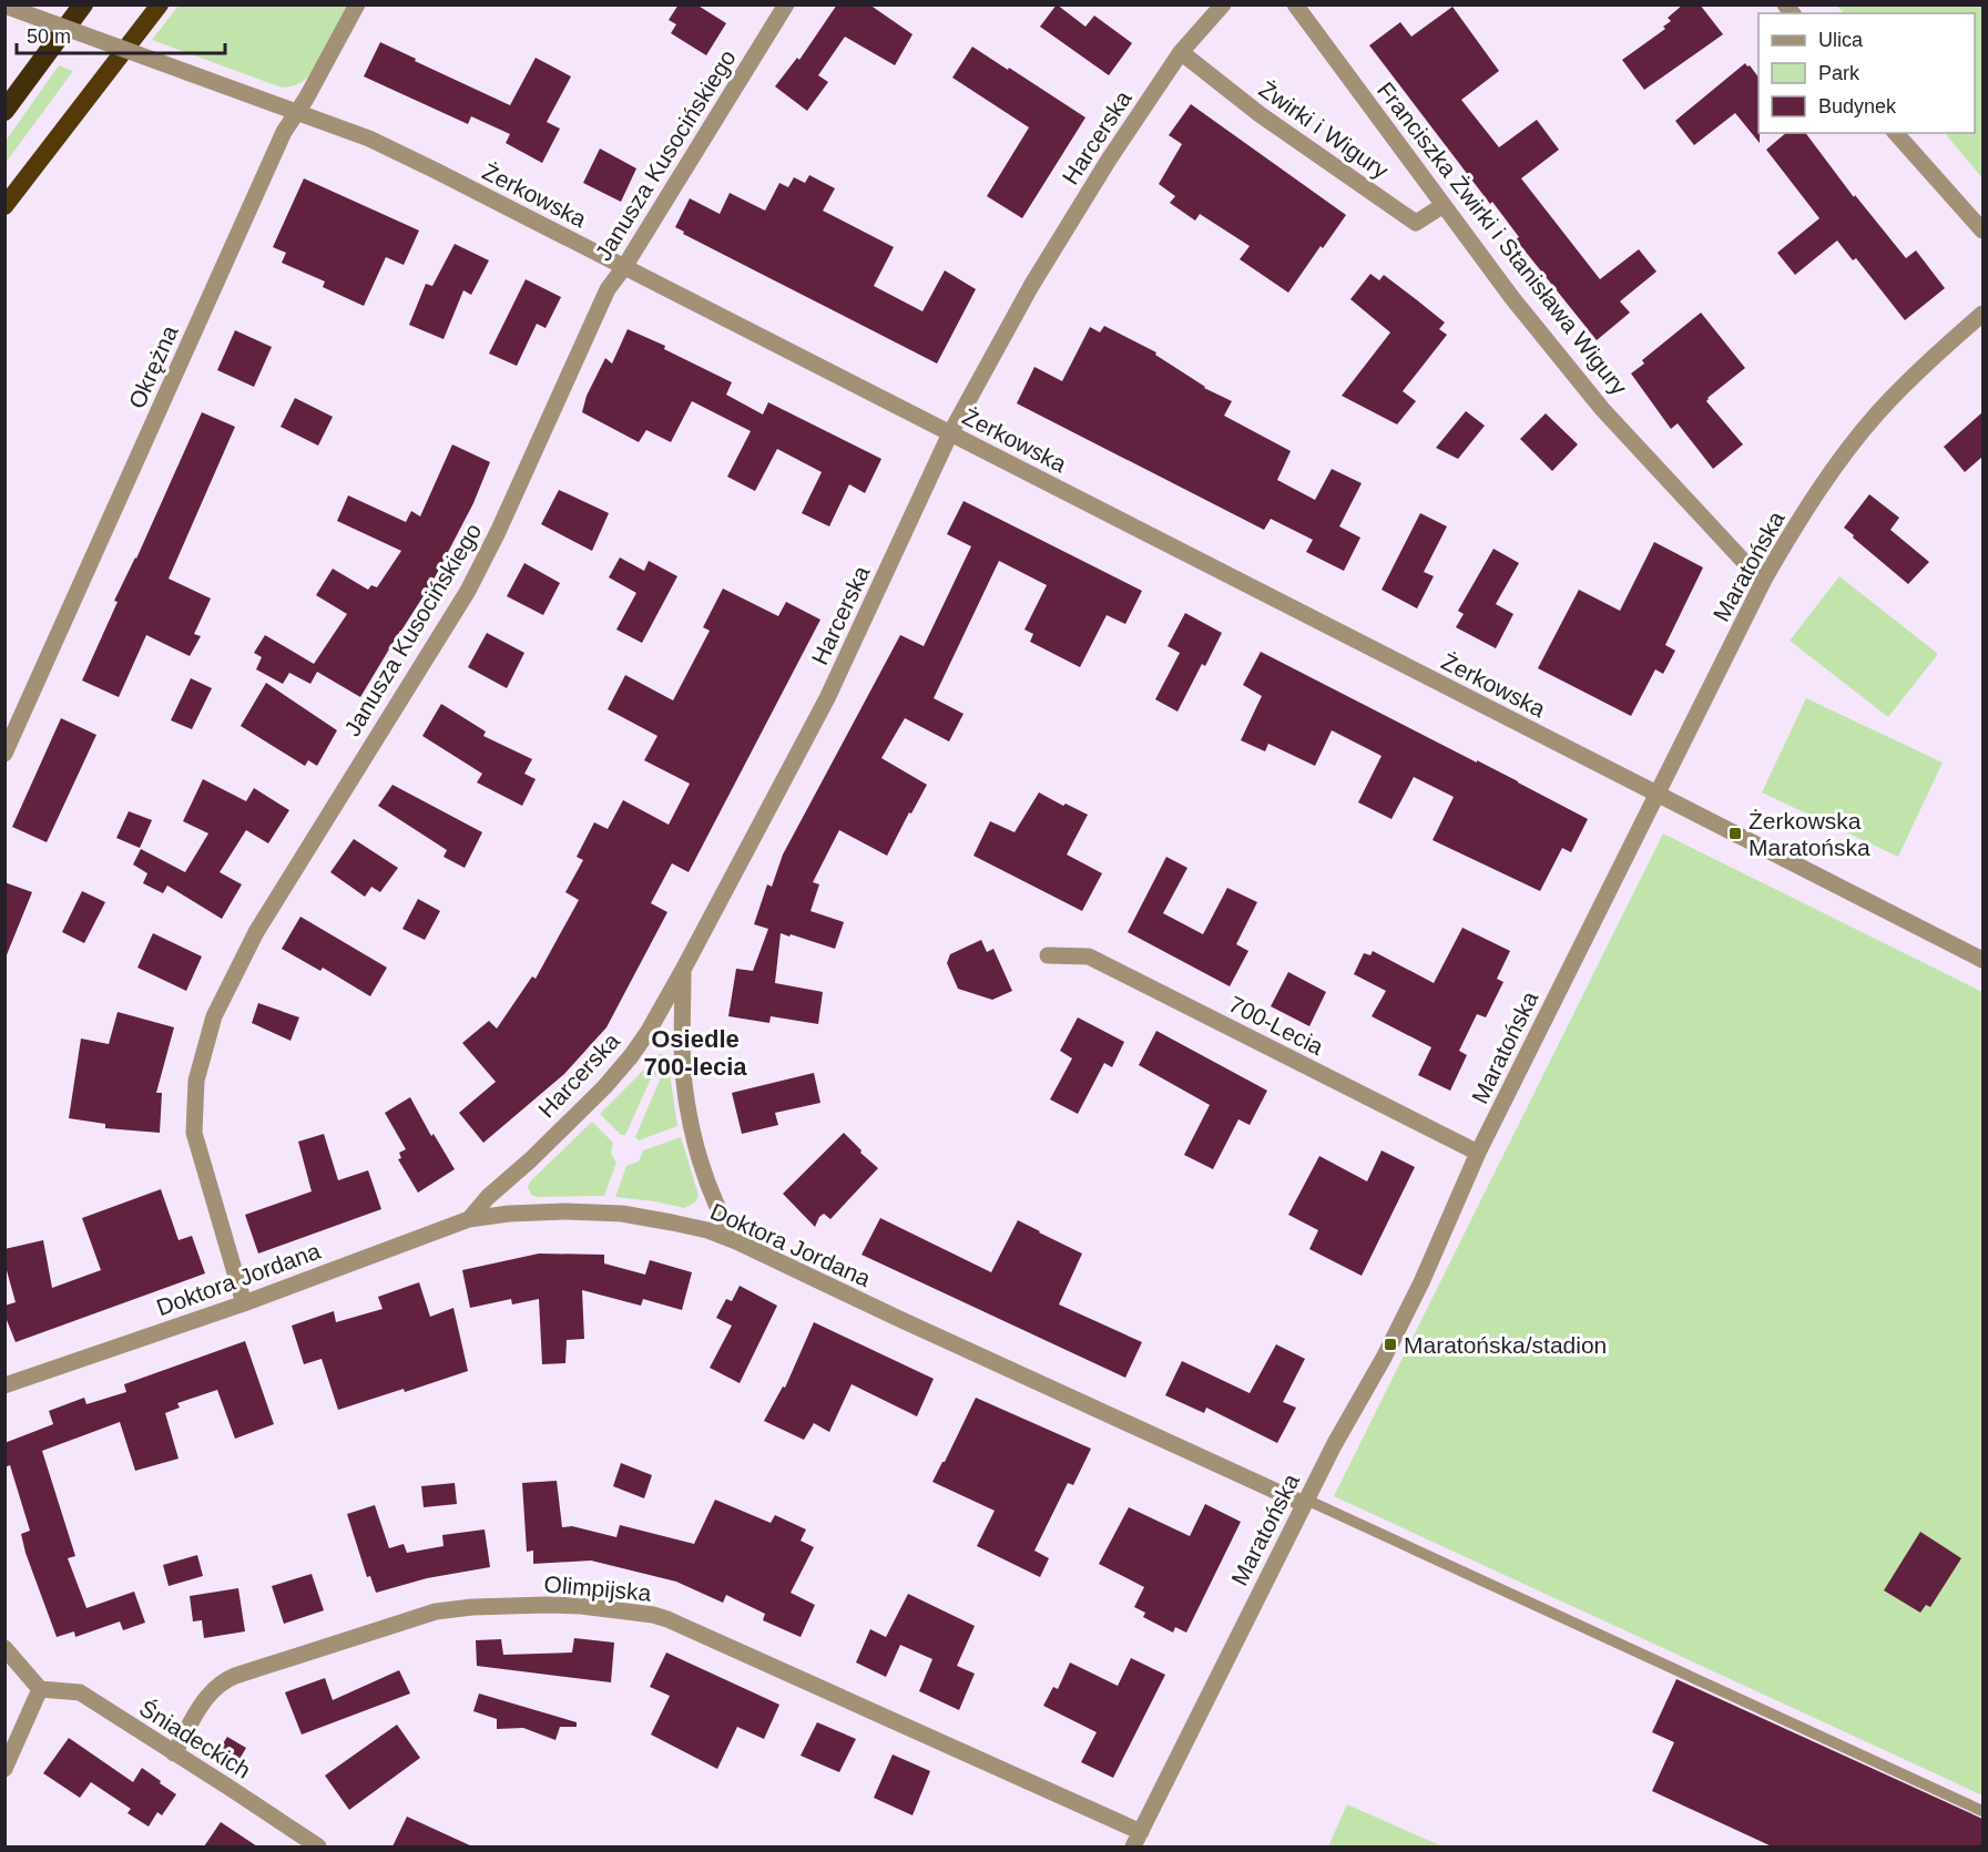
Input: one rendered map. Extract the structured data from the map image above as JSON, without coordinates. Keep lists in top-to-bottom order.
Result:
{
  "streets": {
    "street": [
      "Żwirki i Wigury",
      "Harcerska",
      "Janusza Kusocińskiego",
      "Żerkowska",
      "Franciszka Żwirki i Stanisława Wigury",
      "Okrężna",
      "Maratońska",
      "700-Lecia",
      "Doktora Jordana",
      "Olimpijska",
      "Śniadeckich"
    ]
  },
  "crossings": [
    ["Żwirki i Wigury", "Harcerska"],
    ["Żwirki i Wigury", "Franciszka Żwirki i Stanisława Wigury"],
    ["Harcerska", "Żerkowska"],
    ["Harcerska", "Doktora Jordana"],
    ["Janusza Kusocińskiego", "Żerkowska"],
    ["Janusza Kusocińskiego", "Doktora Jordana"],
    ["Żerkowska", "Okrężna"],
    ["Żerkowska", "Maratońska"],
    ["Franciszka Żwirki i Stanisława Wigury", "Maratońska"],
    ["Maratońska", "700-Lecia"],
    ["Maratońska", "Doktora Jordana"],
    ["Maratońska", "Olimpijska"],
    ["Olimpijska", "Śniadeckich"]
  ],
  "districts": ["Osiedle 700-lecia"],
  "places": {
    "transit": ["Żerkowska Maratońska", "Maratońska/stadion"]
  },
  "legend": ["Ulica", "Park", "Budynek"],
  "scale_bar": "50 m"
}
